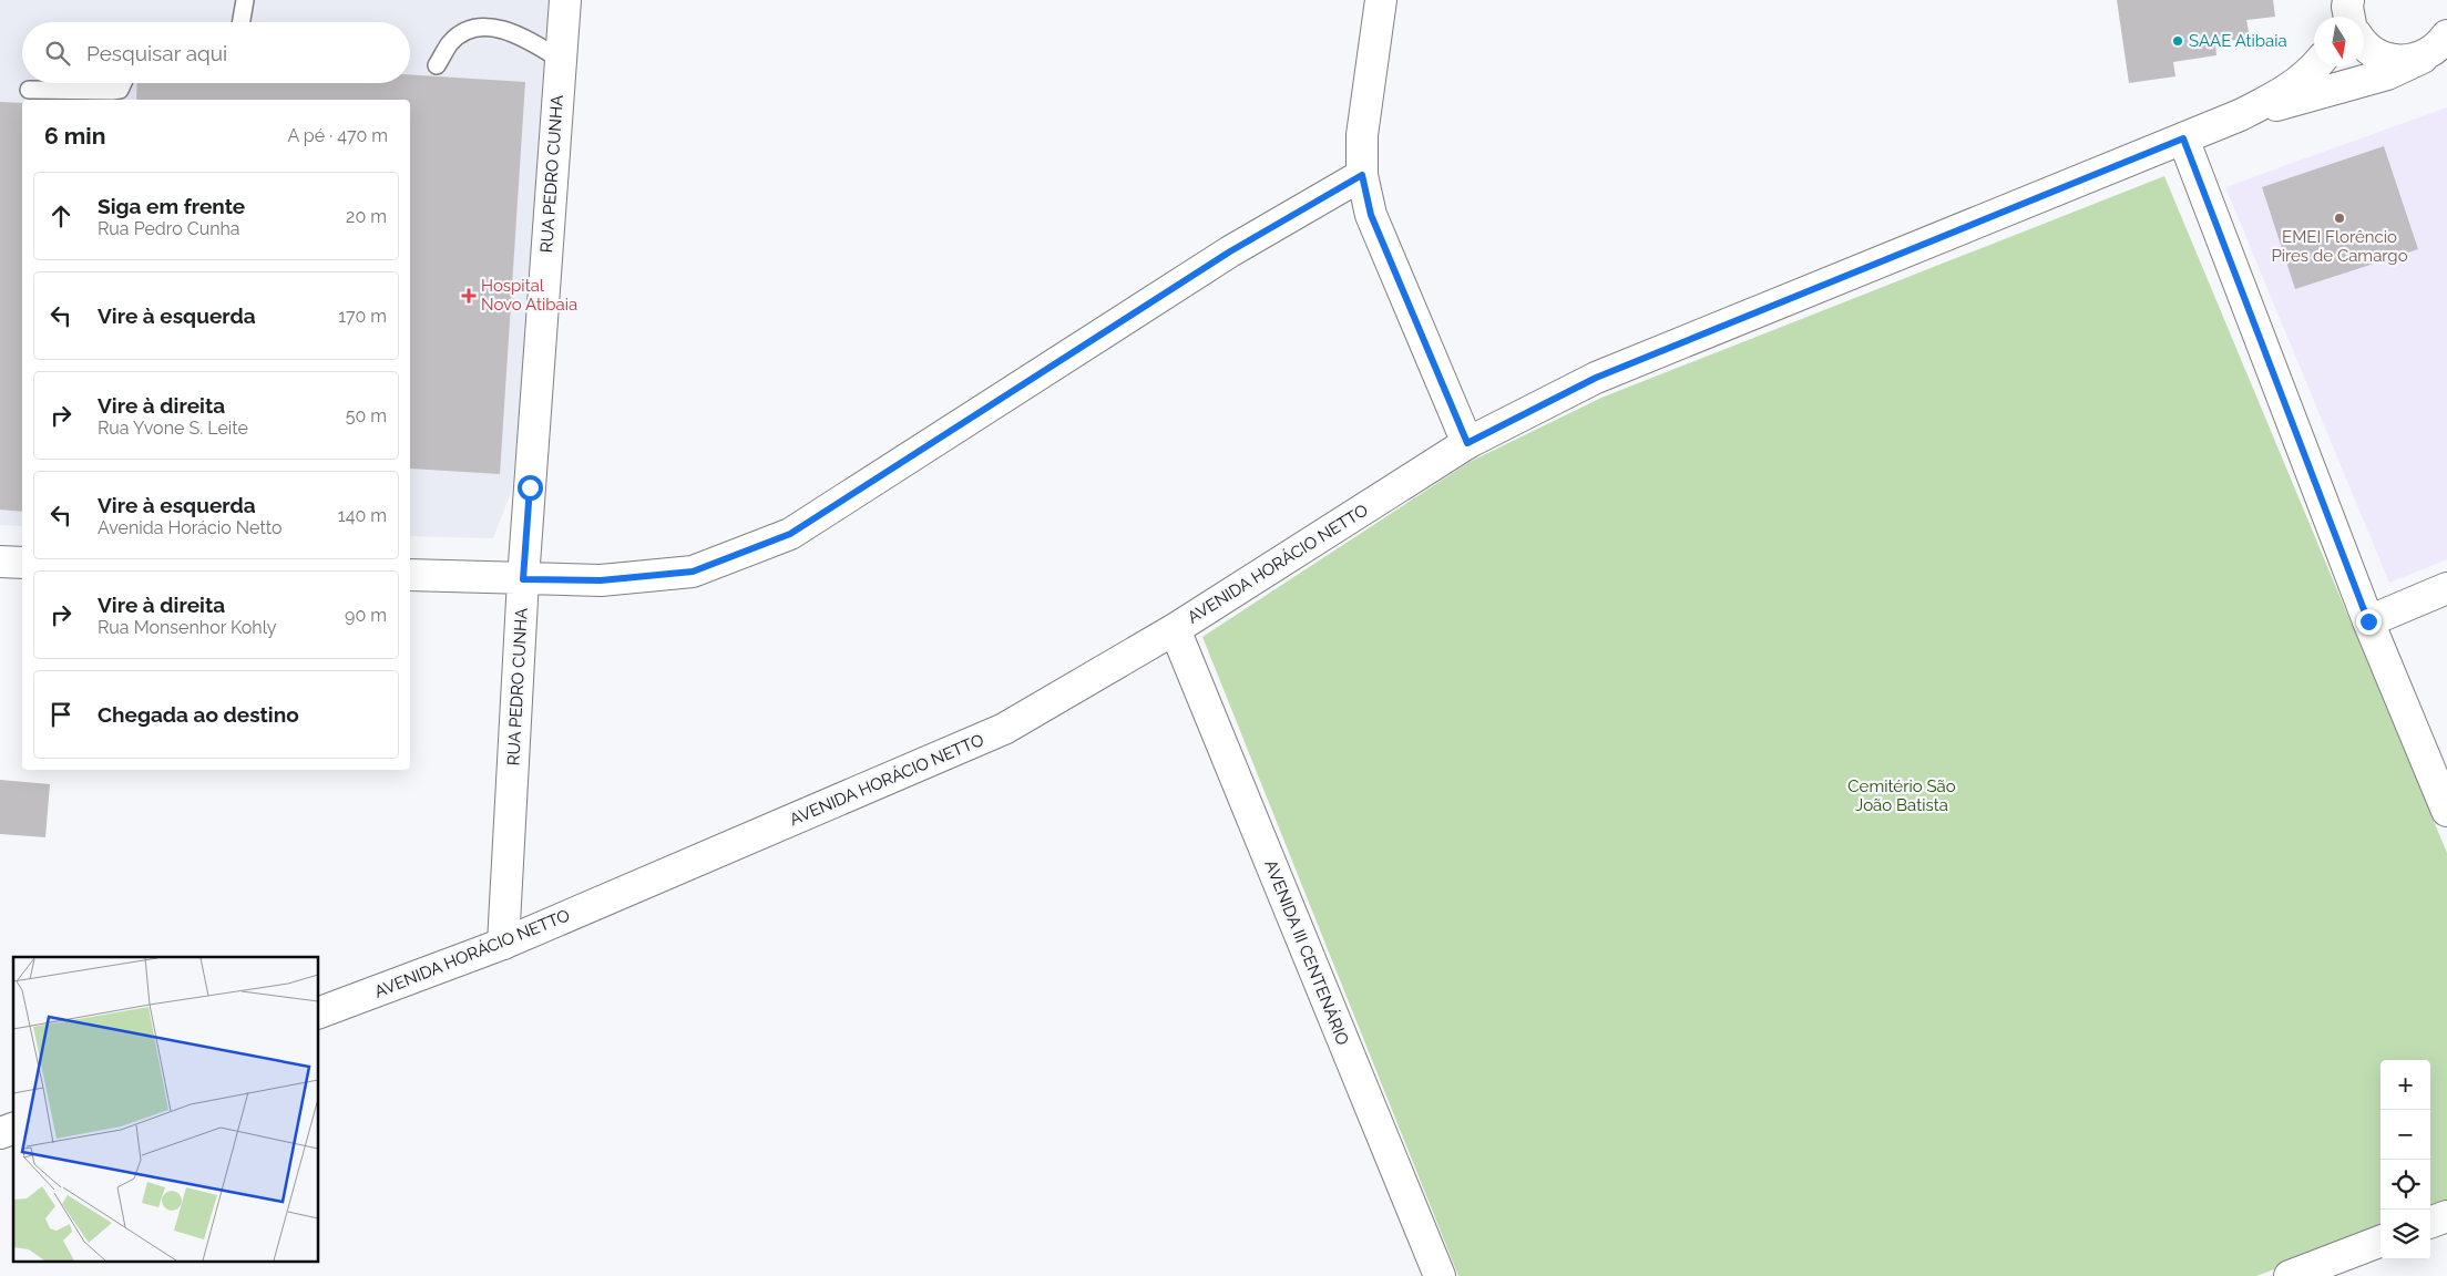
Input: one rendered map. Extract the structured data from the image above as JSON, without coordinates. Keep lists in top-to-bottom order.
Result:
{
  "streets": {
    "main road": ["RUA PEDRO CUNHA", "AVENIDA HORÁCIO NETTO", "AVENIDA III CENTENÁRIO"]
  },
  "crossings": [
    ["RUA PEDRO CUNHA", "AVENIDA HORÁCIO NETTO"],
    ["AVENIDA HORÁCIO NETTO", "AVENIDA III CENTENÁRIO"]
  ],
  "parks": ["Cemitério São João Batista"],
  "places": {
    "other": ["SAAE Atibaia", "EMEI Florêncio Pires de Camargo"],
    "health": ["Hospital Novo Atibaia"]
  },
  "north": "bottom",
  "page": {
    "search": "Pesquisar aqui",
    "heading": ["6 min", "A pé · 470 m"],
    "list": [
      ["Siga em frente", "Rua Pedro Cunha", "20 m"],
      ["Vire à esquerda", "170 m"],
      ["Vire à direita", "Rua Yvone S. Leite", "50 m"],
      ["Vire à esquerda", "Avenida Horácio Netto", "140 m"],
      ["Vire à direita", "Rua Monsenhor Kohly", "90 m"],
      "Chegada ao destino"
    ],
    "map_buttons": ["+", "−"]
  }
}
